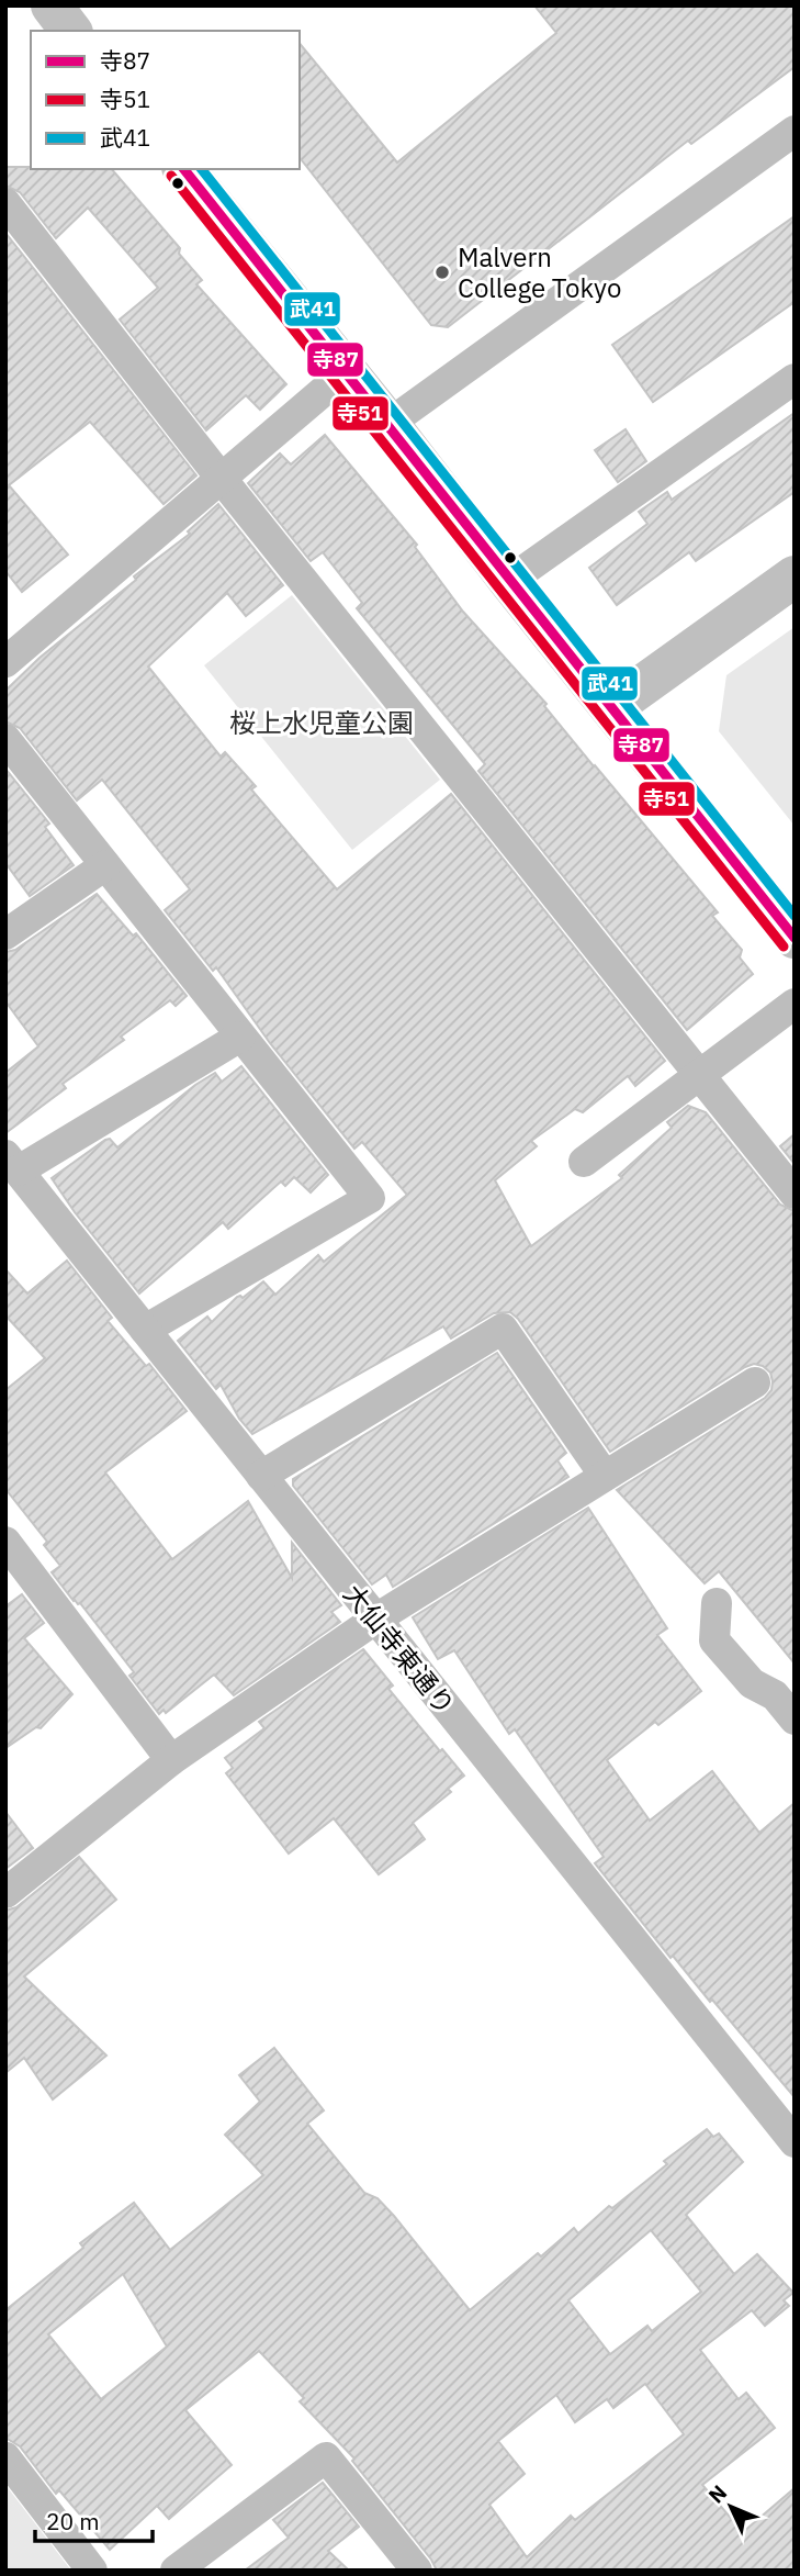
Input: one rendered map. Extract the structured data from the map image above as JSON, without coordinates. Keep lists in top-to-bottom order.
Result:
{
  "streets": {
    "street": ["大仙寺東通り"]
  },
  "parks": ["桜上水児童公園"],
  "places": ["Malvern College Tokyo"],
  "lines": ["transit line 寺87", "transit line 武41", "transit line 寺51"],
  "legend": ["寺87", "寺51", "武41"],
  "scale_bar": "20 m",
  "north": "top left"
}
